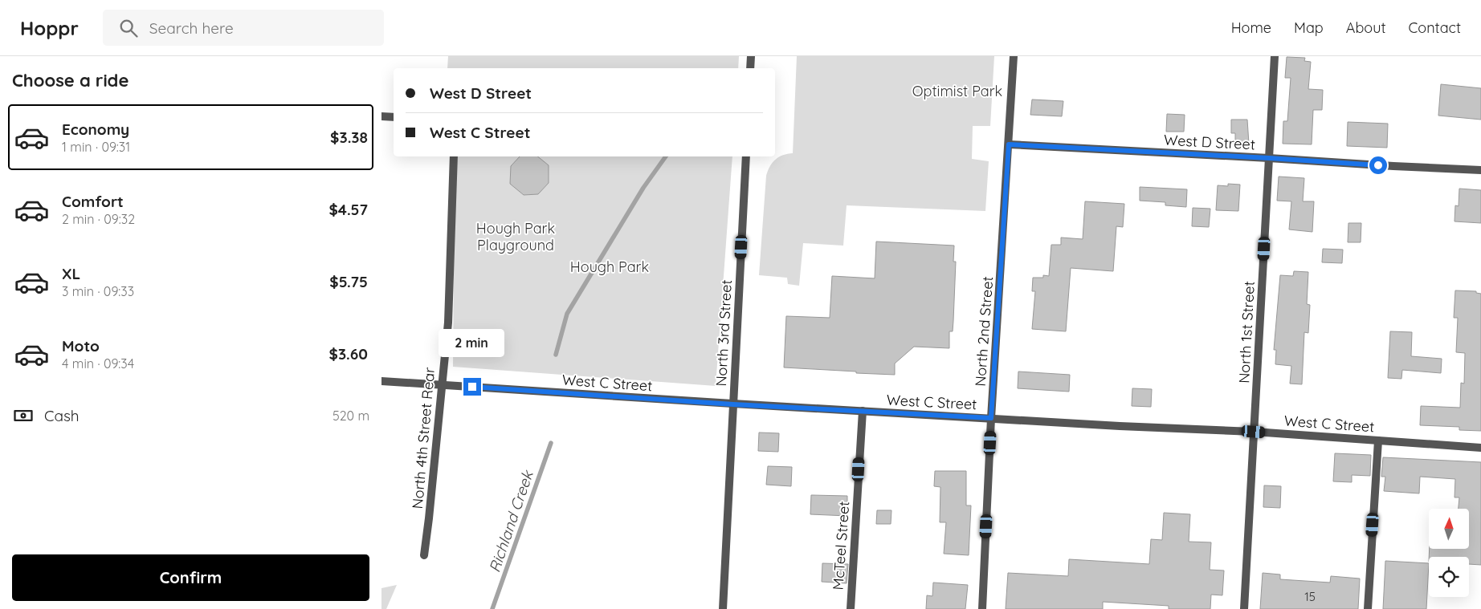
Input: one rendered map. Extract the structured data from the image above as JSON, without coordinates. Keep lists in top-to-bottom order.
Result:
{
  "streets": {
    "street": [
      "West D Street",
      "North 2nd Street",
      "North 1st Street",
      "North 3rd Street",
      "West C Street",
      "North 4th Street Rear",
      "McTeel Street"
    ]
  },
  "crossings": [
    ["West D Street", "North 2nd Street"],
    ["West D Street", "North 1st Street"],
    ["North 2nd Street", "West C Street"],
    ["North 1st Street", "West C Street"],
    ["North 3rd Street", "West C Street"],
    ["West C Street", "North 4th Street Rear"],
    ["West C Street", "McTeel Street"]
  ],
  "water": ["Richland Creek"],
  "parks": ["Optimist Park", "Hough Park Playground", "Hough Park"],
  "house_numbers": ["15"],
  "north": "top",
  "page": {
    "header": "Hoppr",
    "search": "Search here",
    "nav": [
      "Home",
      "Map",
      "About",
      "Contact"
    ],
    "heading": "Choose a ride",
    "banner": ["West D Street", "West C Street"],
    "list": [
      {
        "name": "Economy",
        "note": "1 min · 09:31",
        "value": "$3.38"
      },
      {
        "name": "Comfort",
        "note": "2 min · 09:32",
        "value": "$4.57"
      },
      {
        "name": "XL",
        "note": "3 min · 09:33",
        "value": "$5.75"
      },
      {
        "name": "Moto",
        "note": "4 min · 09:34",
        "value": "$3.60"
      }
    ],
    "bubble": "2 min",
    "pay": ["Cash", "520 m"],
    "buttons": "Confirm"
  }
}
